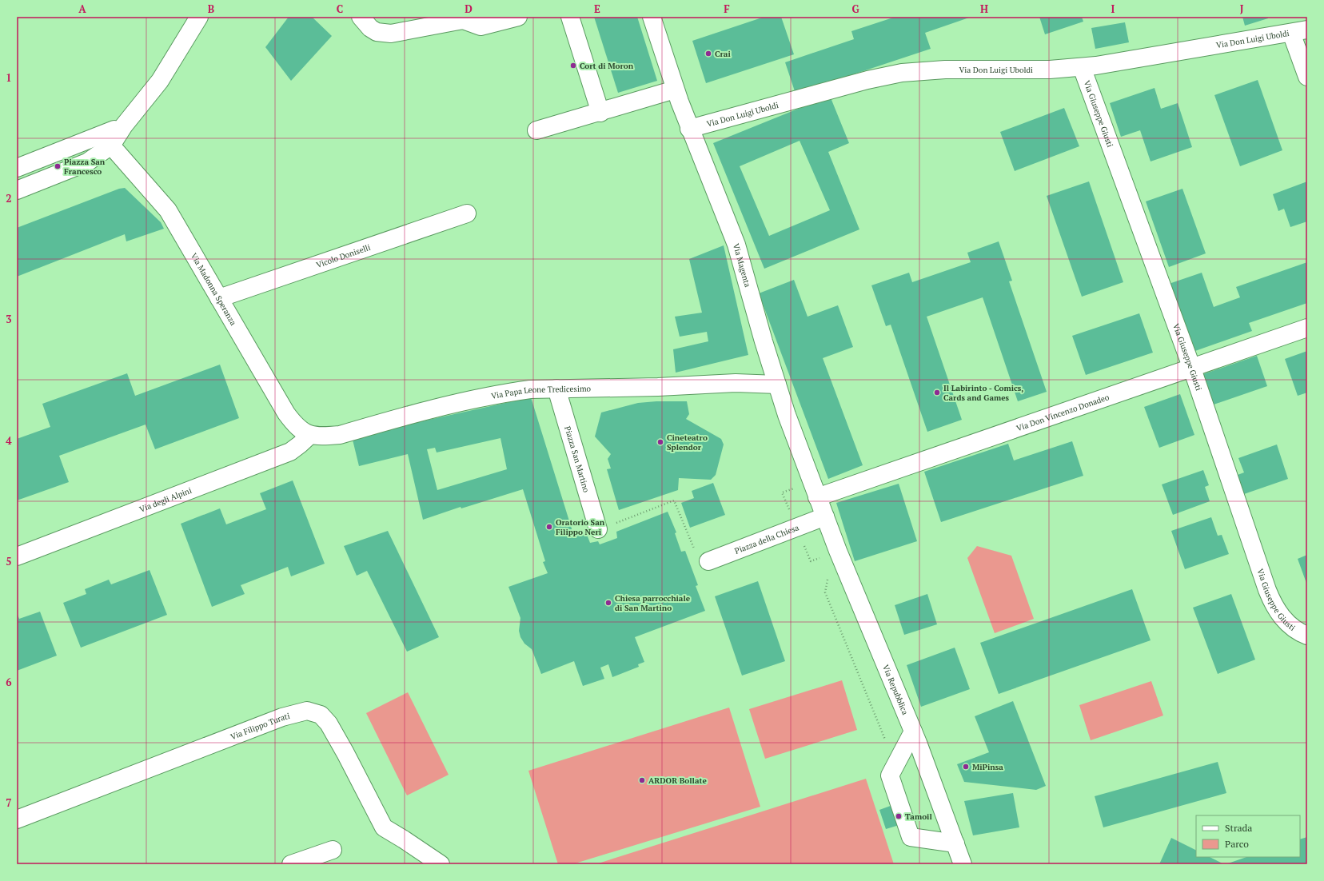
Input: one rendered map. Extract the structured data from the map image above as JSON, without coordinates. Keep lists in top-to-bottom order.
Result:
{
  "streets": {
    "street": [
      "Via Don Luigi Uboldi",
      "Via Giuseppe Giusti",
      "Vicolo Doniselli",
      "Via Magenta",
      "Via Madonna Speranza",
      "Via Papa Leone Tredicesimo",
      "Via Don Vincenzo Donadeo",
      "Piazza San Martino",
      "Via degli Alpini",
      "Piazza della Chiesa",
      "Via Repubblica",
      "Via Filippo Turati"
    ]
  },
  "crossings": [
    ["Via Don Luigi Uboldi", "Via Giuseppe Giusti"],
    ["Via Don Luigi Uboldi", "Via Magenta"],
    ["Via Giuseppe Giusti", "Via Don Vincenzo Donadeo"],
    ["Vicolo Doniselli", "Via Madonna Speranza"],
    ["Via Magenta", "Via Papa Leone Tredicesimo"],
    ["Via Magenta", "Via Don Vincenzo Donadeo"],
    ["Via Magenta", "Piazza della Chiesa"],
    ["Via Magenta", "Via Repubblica"],
    ["Via Madonna Speranza", "Via Papa Leone Tredicesimo"],
    ["Via Madonna Speranza", "Via degli Alpini"],
    ["Via Papa Leone Tredicesimo", "Piazza San Martino"],
    ["Via Papa Leone Tredicesimo", "Via degli Alpini"],
    ["Piazza della Chiesa", "Via Repubblica"]
  ],
  "places": [
    "Crai",
    "Cort di Moron",
    "Piazza San Francesco",
    "Il Labirinto - Comics, Cards and Games",
    "Cineteatro Splendor",
    "Oratorio San Filippo Neri",
    "Chiesa parrocchiale di San Martino",
    "MiPinsa",
    "ARDOR Bollate",
    "Tamoil"
  ],
  "legend": ["Strada", "Parco"],
  "grid": {
    "columns": [
      "A",
      "B",
      "C",
      "D",
      "E",
      "F",
      "G",
      "H",
      "I",
      "J"
    ],
    "rows": [
      "1",
      "2",
      "3",
      "4",
      "5",
      "6",
      "7"
    ]
  }
}
